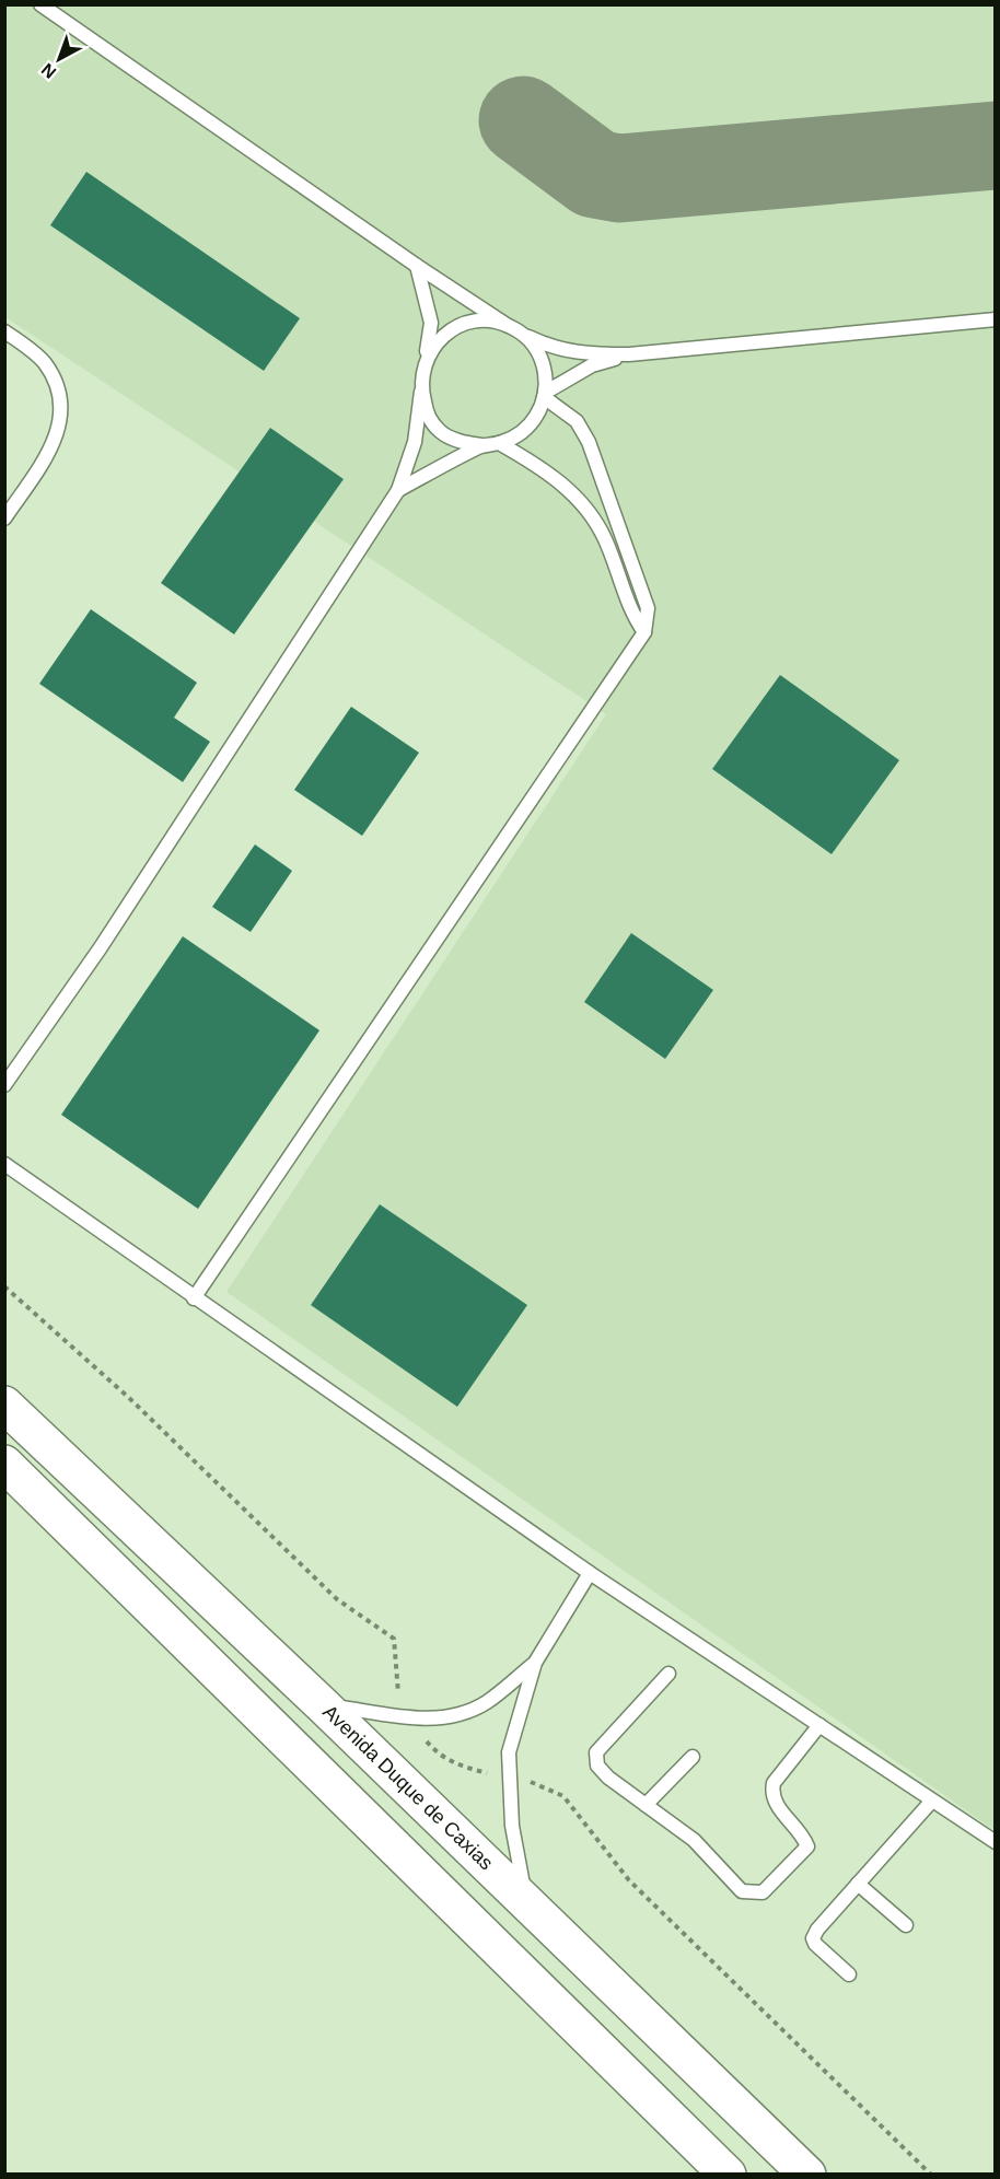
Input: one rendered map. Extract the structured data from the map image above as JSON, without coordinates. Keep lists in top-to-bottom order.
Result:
{
  "streets": {
    "main road": ["Avenida Duque de Caxias"]
  },
  "north": "bottom left"
}
